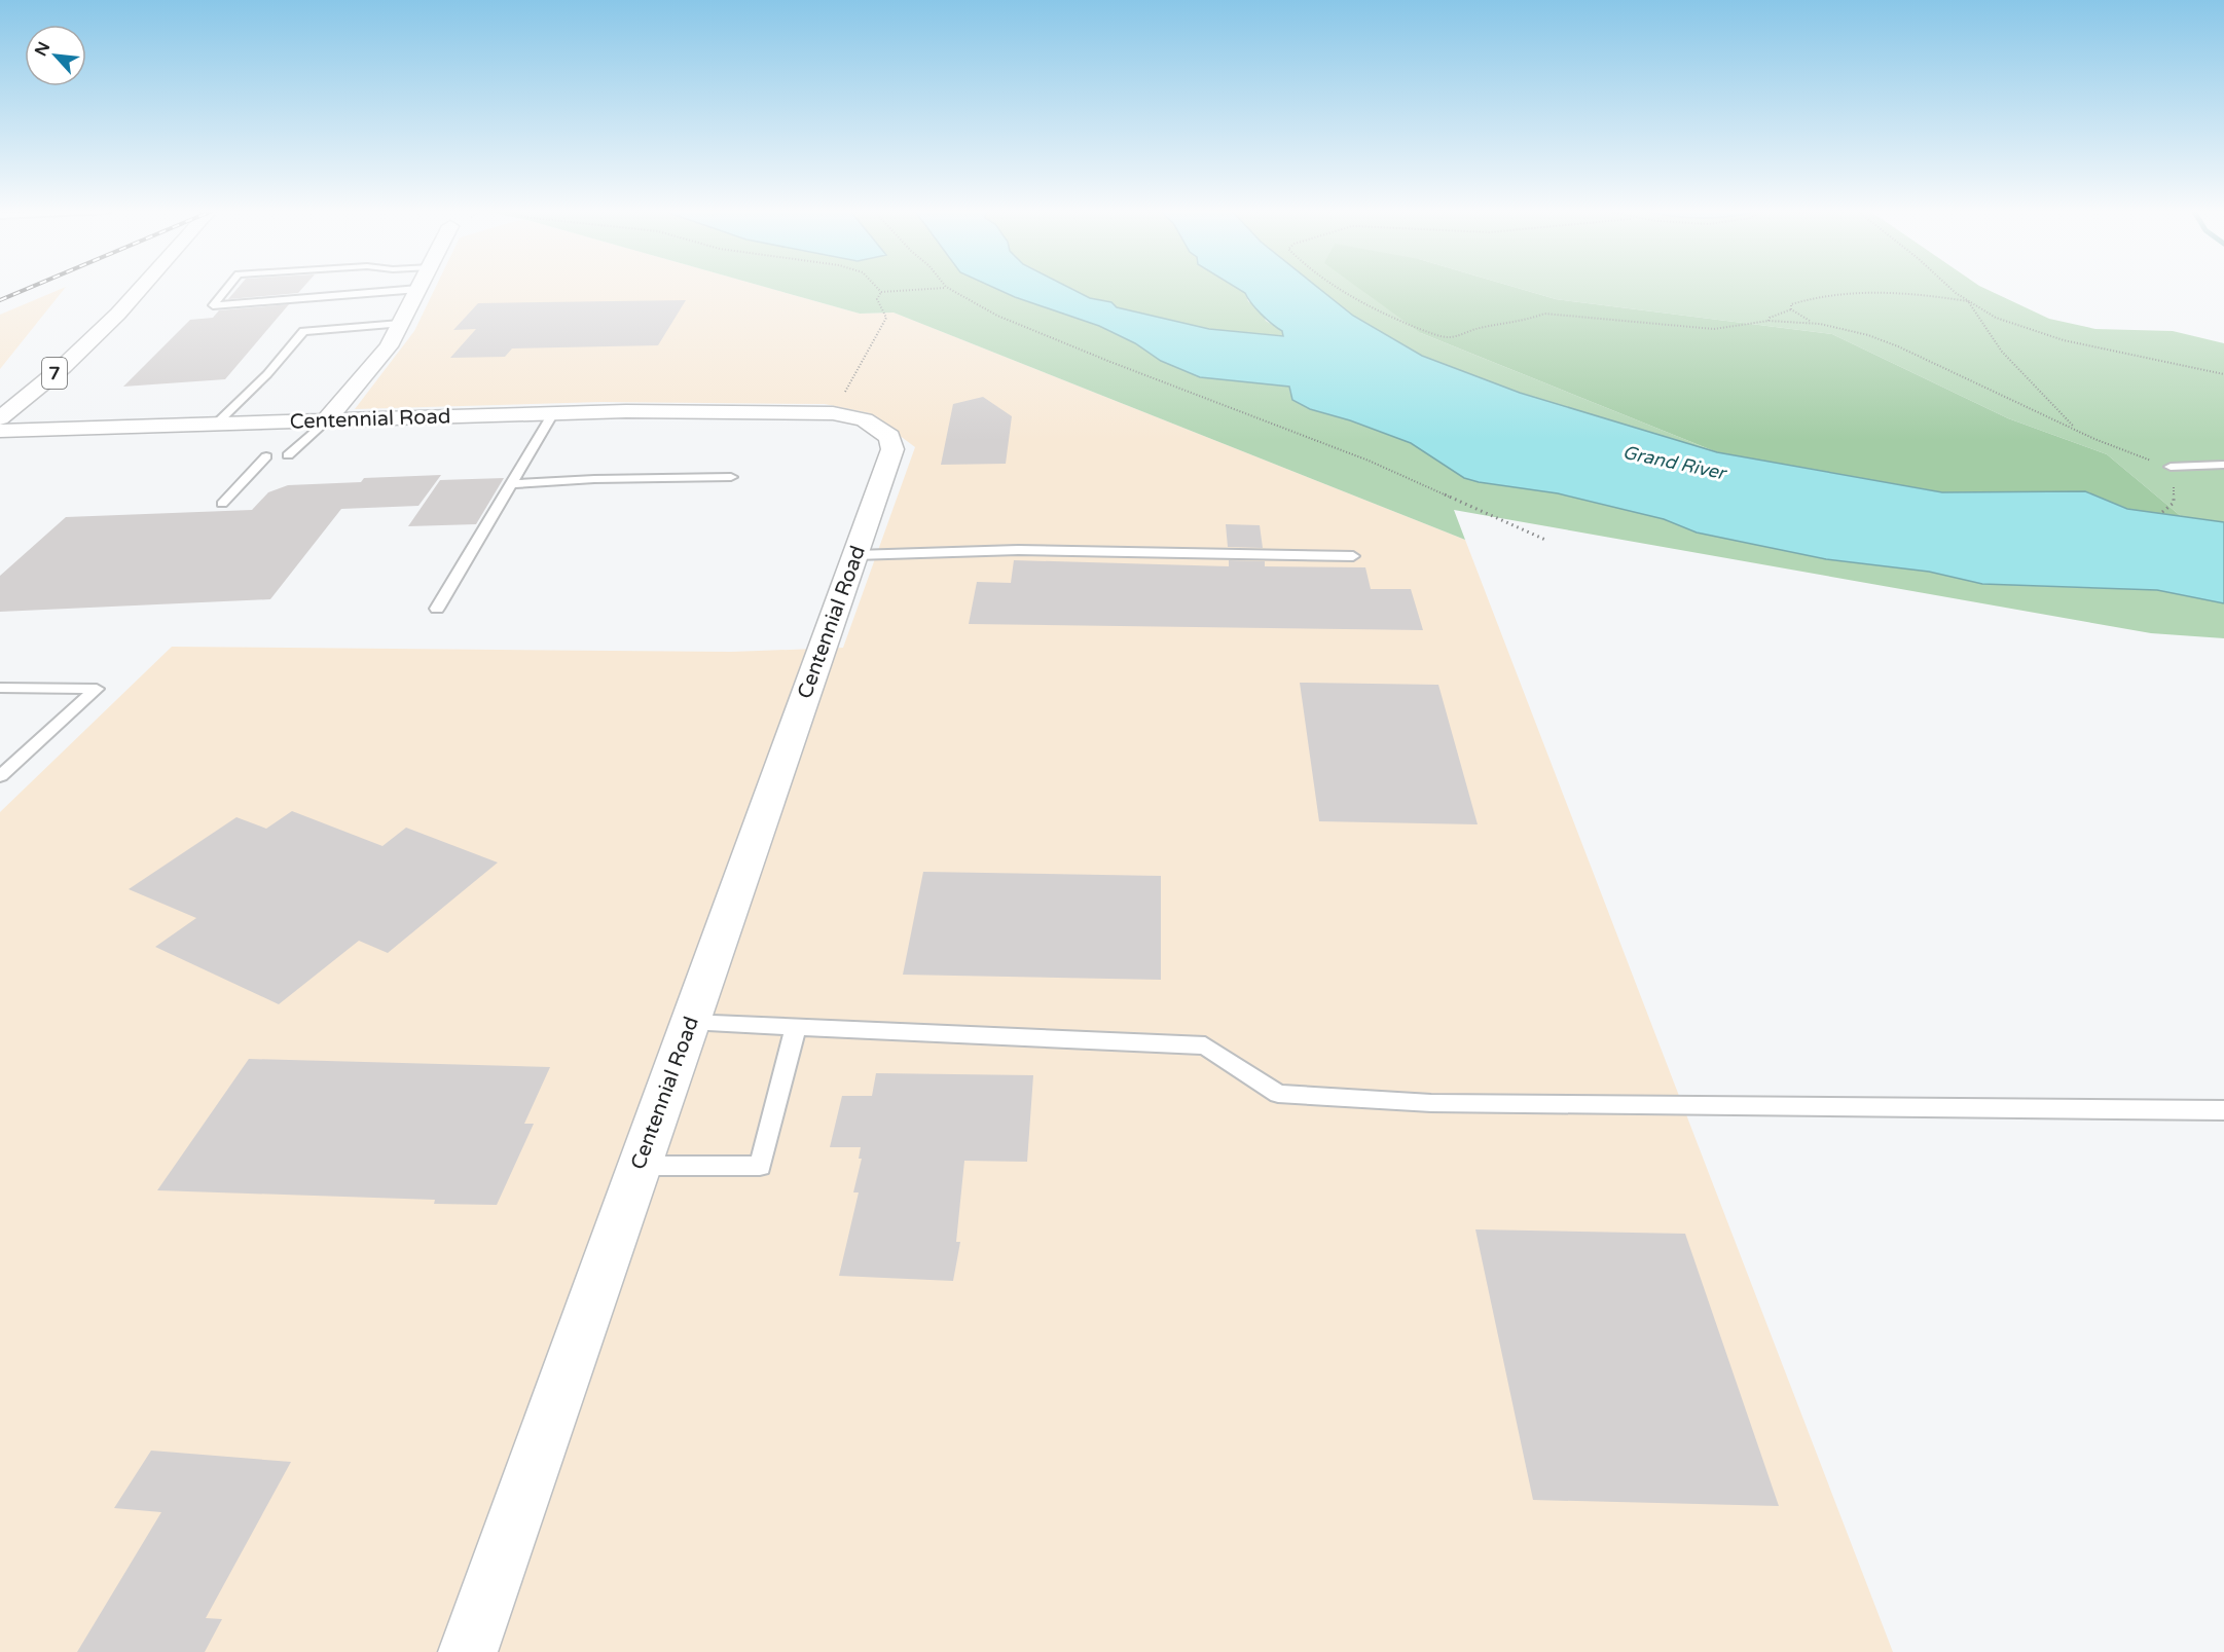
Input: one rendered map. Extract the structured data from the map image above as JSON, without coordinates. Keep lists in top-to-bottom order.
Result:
{
  "streets": {
    "street": ["7", "Centennial Road"]
  },
  "water": ["Grand River"],
  "north": "top left"
}
